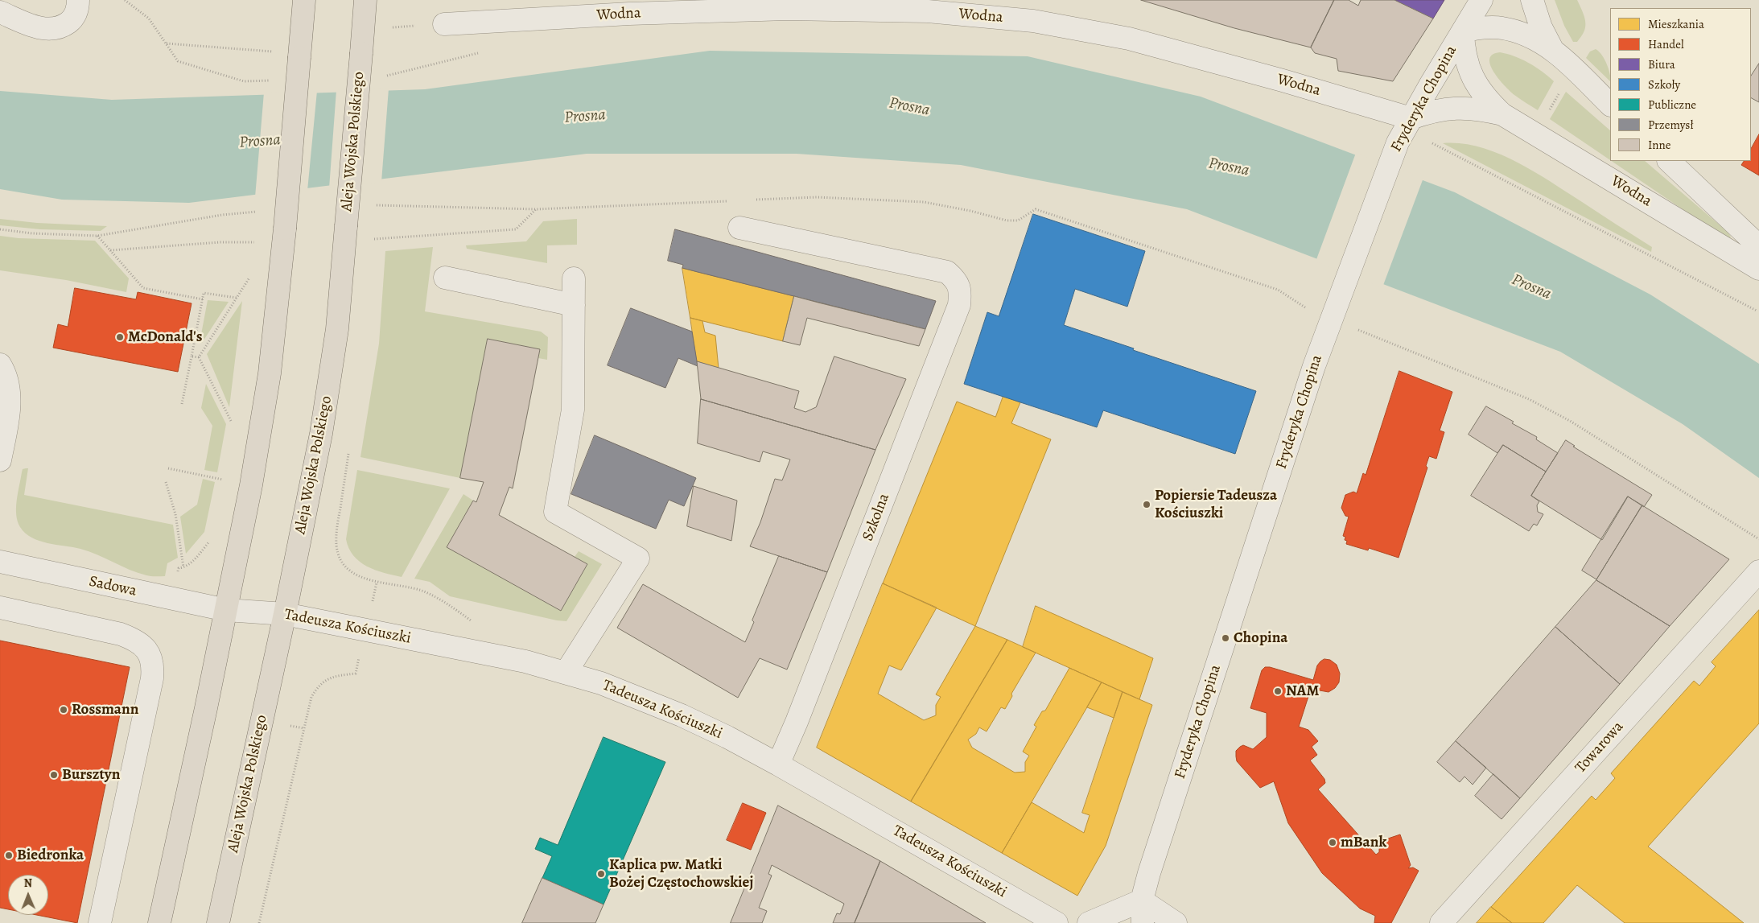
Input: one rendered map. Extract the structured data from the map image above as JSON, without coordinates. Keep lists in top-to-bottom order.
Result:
{
  "streets": {
    "main road": ["Aleja Wojska Polskiego"],
    "street": [
      "Wodna",
      "Fryderyka Chopina",
      "Szkolna",
      "Sadowa",
      "Tadeusza Kościuszki",
      "Towarowa"
    ]
  },
  "crossings": [
    ["Wodna", "Fryderyka Chopina"],
    ["Aleja Wojska Polskiego", "Tadeusza Kościuszki"],
    ["Szkolna", "Tadeusza Kościuszki"],
    ["Sadowa", "Tadeusza Kościuszki"]
  ],
  "water": ["Prosna"],
  "places": [
    "McDonald's",
    "Popiersie Tadeusza Kościuszki",
    "Chopina",
    "NAM",
    "Rossmann",
    "Bursztyn",
    "mBank",
    "Biedronka",
    "Kaplica pw. Matki Bożej Częstochowskiej"
  ],
  "legend": [
    "Mieszkania",
    "Handel",
    "Biura",
    "Szkoły",
    "Publiczne",
    "Przemysł",
    "Inne"
  ],
  "north": "top"
}
